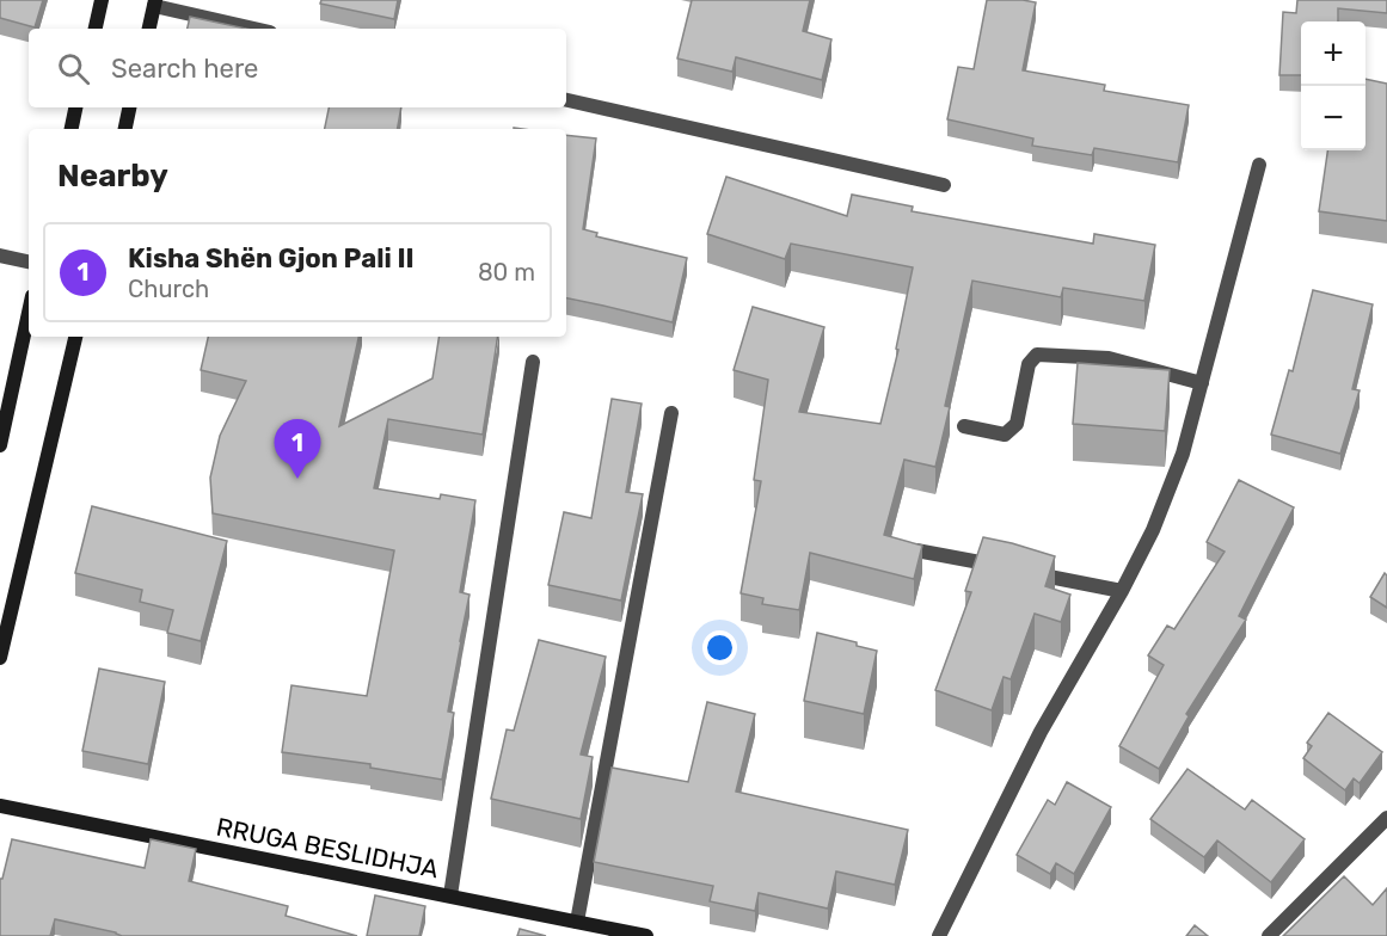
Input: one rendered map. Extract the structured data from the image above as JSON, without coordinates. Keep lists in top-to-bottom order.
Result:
{
  "streets": {
    "street": ["RRUGA BESLIDHJA"]
  },
  "page": {
    "map_buttons": ["+", "−"],
    "search": "Search here",
    "heading": "Nearby",
    "list": [
      {
        "mark": "1",
        "name": "Kisha Shën Gjon Pali II",
        "note": "Church",
        "value": "80 m"
      }
    ],
    "pins": "1"
  }
}
